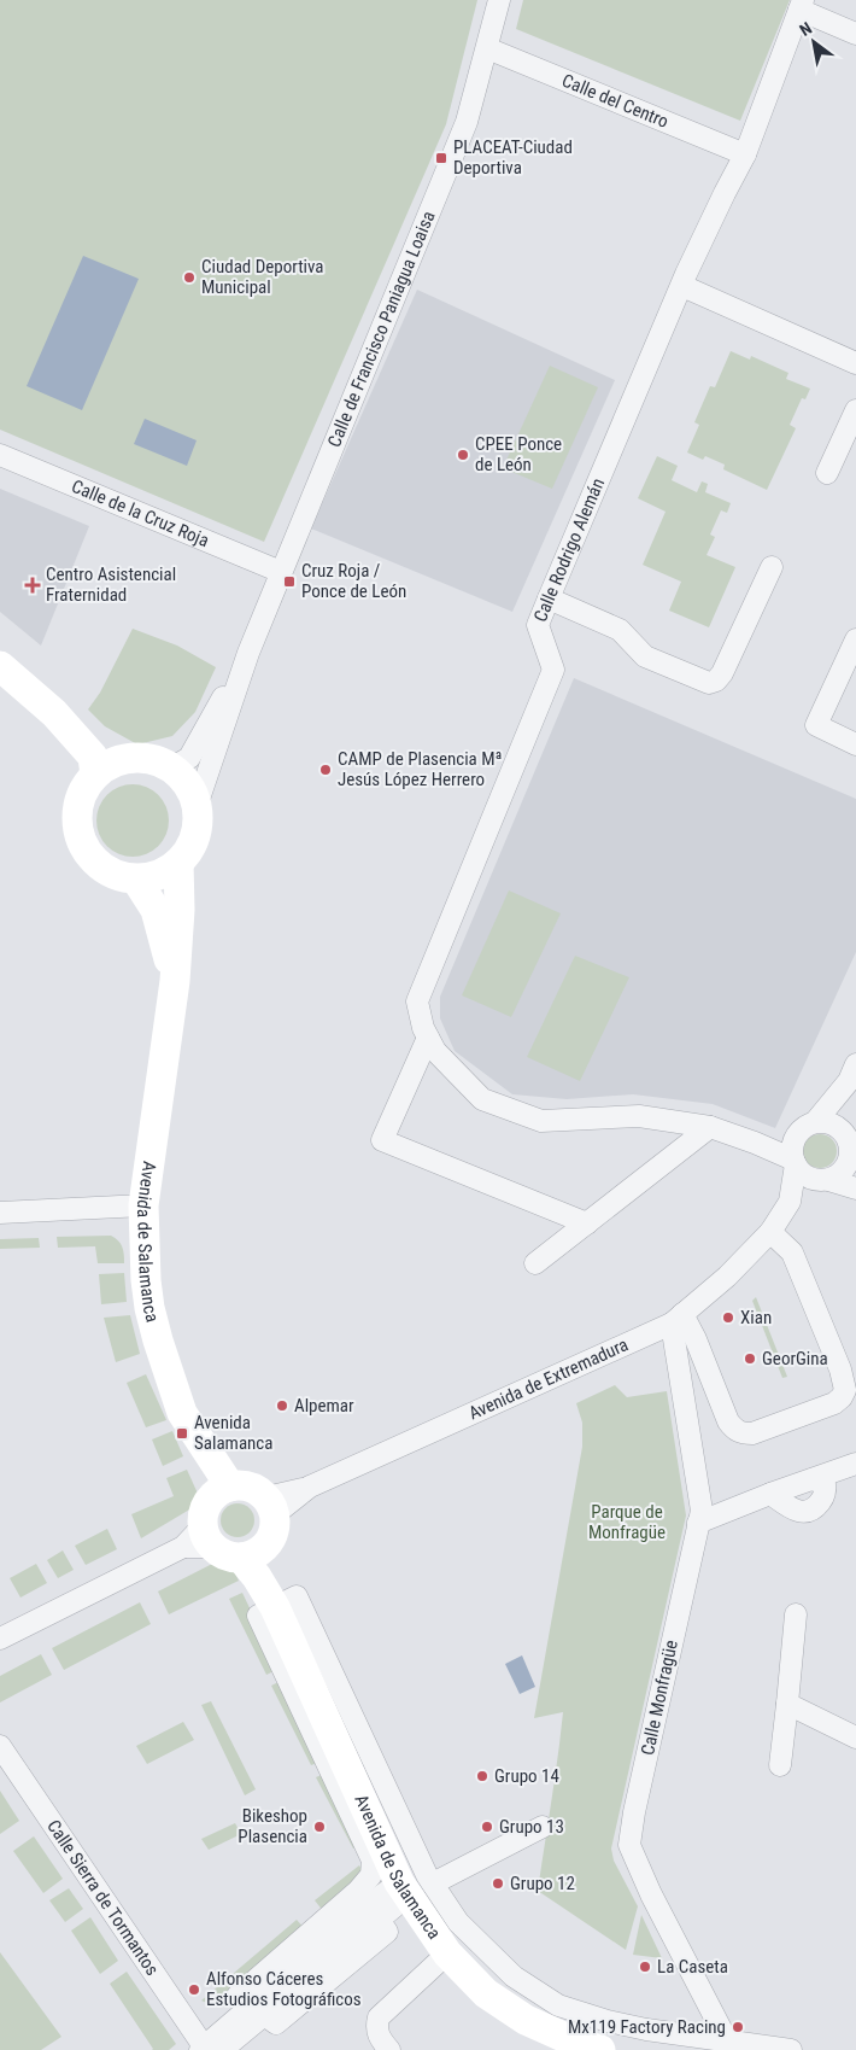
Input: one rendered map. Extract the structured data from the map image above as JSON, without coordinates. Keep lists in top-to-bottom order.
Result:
{
  "streets": {
    "main road": ["Avenida de Salamanca"],
    "street": [
      "Calle del Centro",
      "Calle de Francisco Paniagua Loaisa",
      "Calle de la Cruz Roja",
      "Calle Rodrigo Alemán",
      "Avenida de Extremadura",
      "Calle Monfragüe",
      "Calle Sierra de Tormantos"
    ]
  },
  "crossings": [
    ["Calle del Centro", "Calle de Francisco Paniagua Loaisa"],
    ["Calle del Centro", "Calle Rodrigo Alemán"],
    ["Calle de Francisco Paniagua Loaisa", "Calle de la Cruz Roja"],
    ["Calle Rodrigo Alemán", "Avenida de Extremadura"],
    ["Avenida de Salamanca", "Avenida de Extremadura"],
    ["Avenida de Extremadura", "Calle Monfragüe"]
  ],
  "parks": ["Parque de Monfragüe"],
  "places": {
    "transit": ["PLACEAT-Ciudad Deportiva", "Cruz Roja / Ponce de León", "Avenida Salamanca"],
    "other": [
      "Ciudad Deportiva Municipal",
      "CPEE Ponce de León",
      "CAMP de Plasencia Mª Jesús López Herrero",
      "Xian",
      "GeorGina",
      "Alpemar",
      "Grupo 14",
      "Bikeshop Plasencia",
      "Grupo 13",
      "Grupo 12",
      "La Caseta",
      "Alfonso Cáceres Estudios Fotográficos",
      "Mx119 Factory Racing"
    ],
    "health": ["Centro Asistencial Fraternidad"]
  },
  "north": "top left"
}
